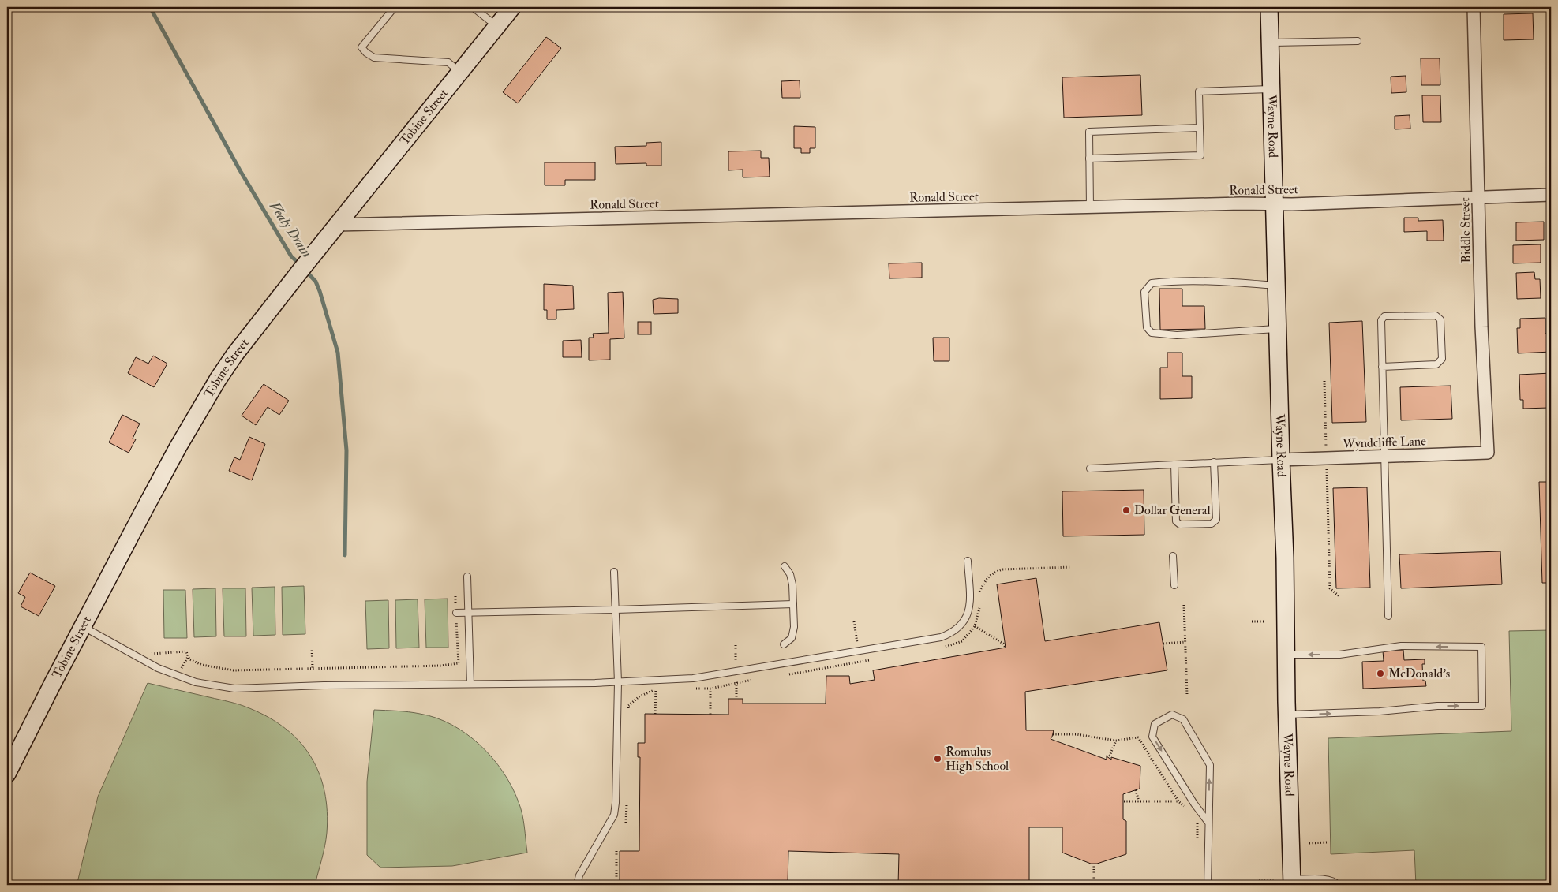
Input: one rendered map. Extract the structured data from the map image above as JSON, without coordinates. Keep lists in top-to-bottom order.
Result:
{
  "streets": {
    "street": [
      "Tobine Street",
      "Wayne Road",
      "Ronald Street",
      "Biddle Street",
      "Wyndcliffe Lane"
    ]
  },
  "crossings": [
    ["Tobine Street", "Ronald Street"],
    ["Wayne Road", "Ronald Street"],
    ["Wayne Road", "Wyndcliffe Lane"],
    ["Ronald Street", "Biddle Street"],
    ["Biddle Street", "Wyndcliffe Lane"]
  ],
  "water": ["Vealy Drain"],
  "places": ["Dollar General", "McDonald's", "Romulus High School"]
}
